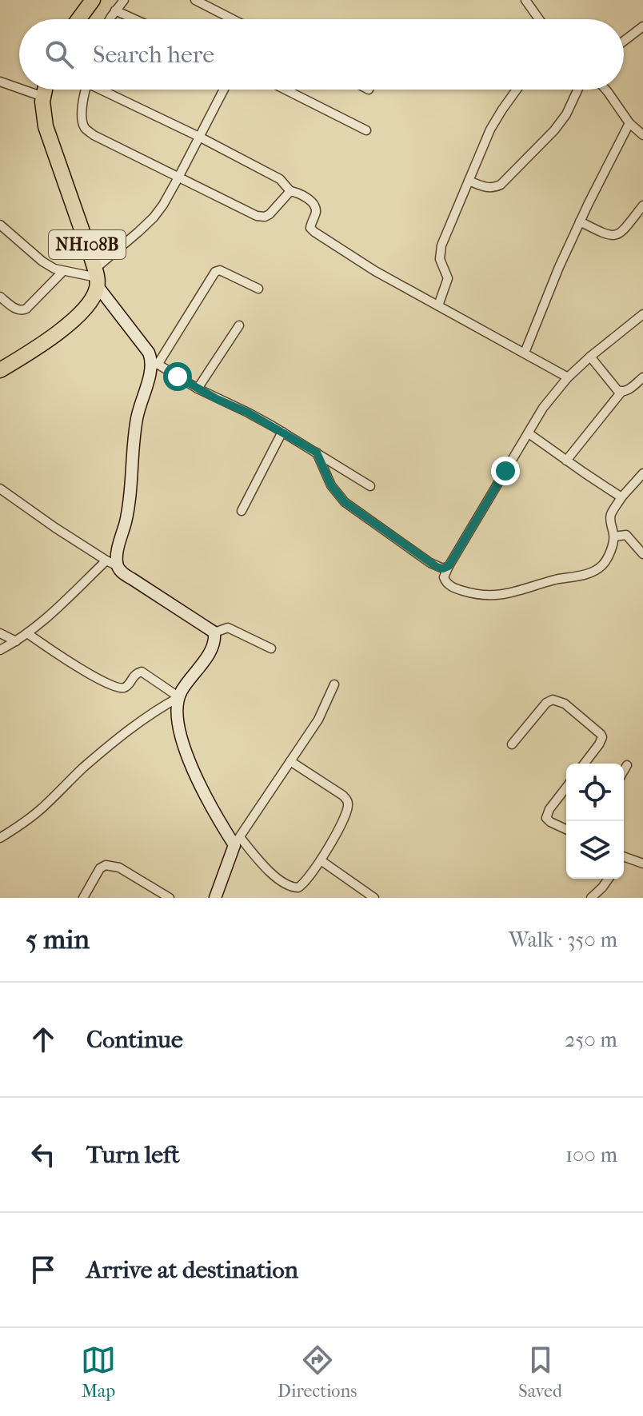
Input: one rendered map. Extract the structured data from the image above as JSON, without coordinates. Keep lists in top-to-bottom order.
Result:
{
  "streets": {
    "highway": ["NH108B"]
  },
  "page": {
    "search": "Search here",
    "heading": ["5 min", "Walk · 350 m"],
    "list": [
      ["Continue", "250 m"],
      ["Turn left", "100 m"],
      "Arrive at destination"
    ],
    "nav": ["Map", "Directions", "Saved"]
  }
}
